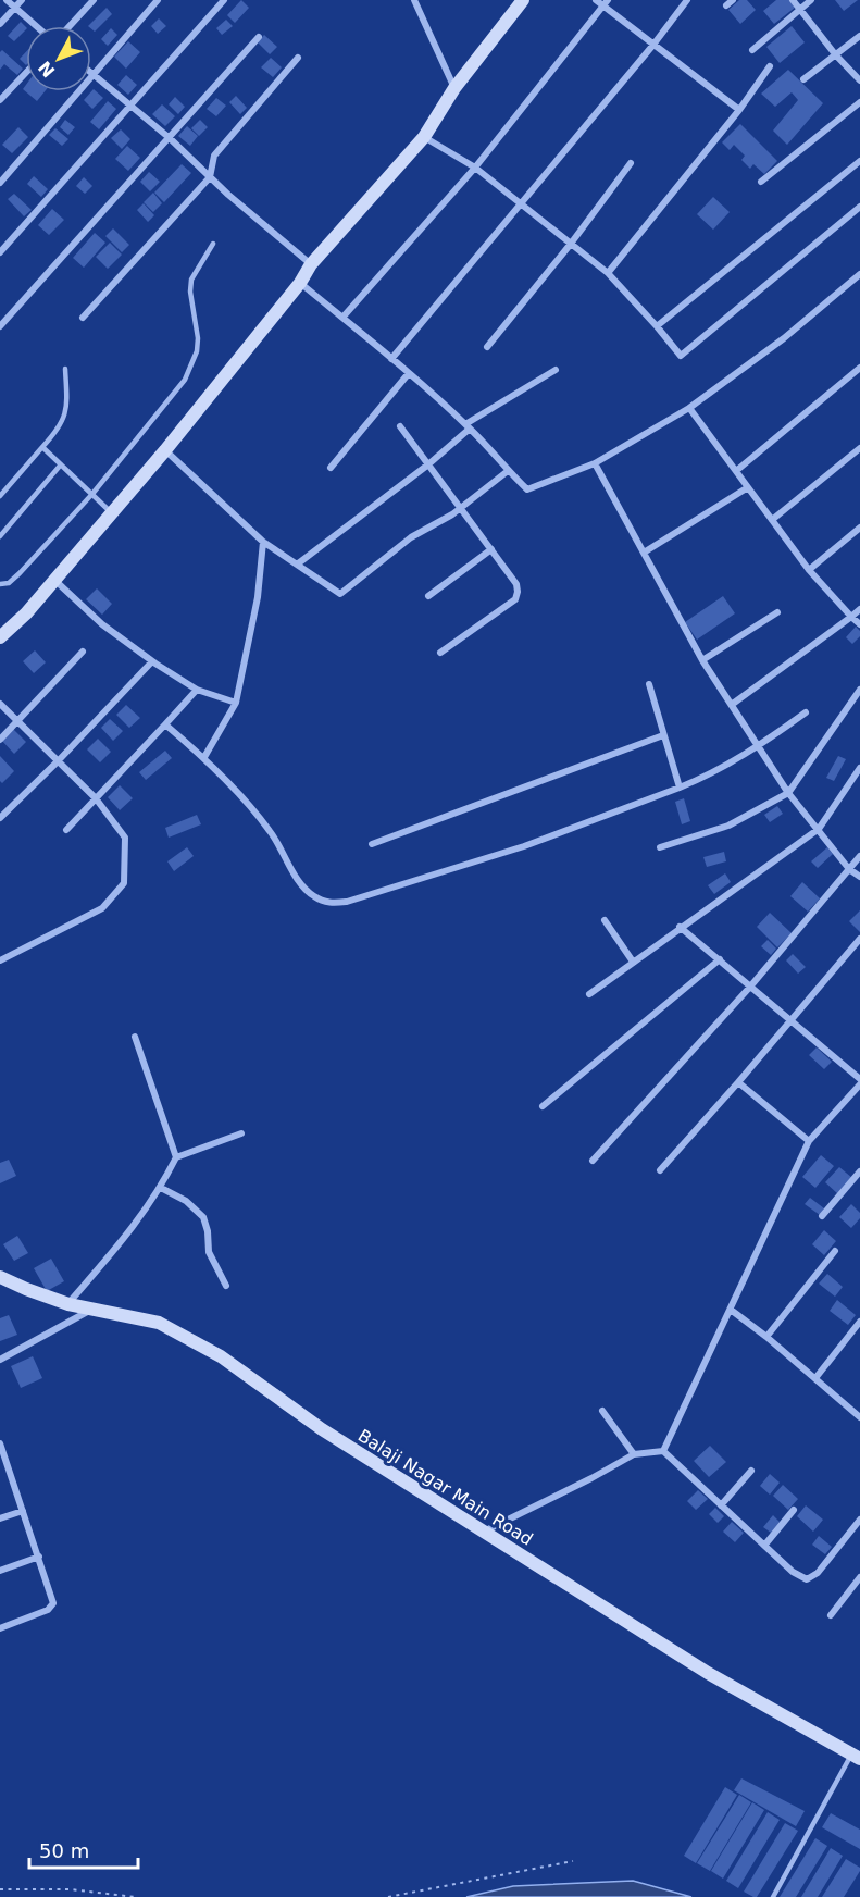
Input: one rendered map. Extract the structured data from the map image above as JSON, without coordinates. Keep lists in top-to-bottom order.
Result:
{
  "streets": {
    "street": ["Balaji Nagar Main Road"]
  },
  "scale_bar": "50 m",
  "north": "bottom left"
}
